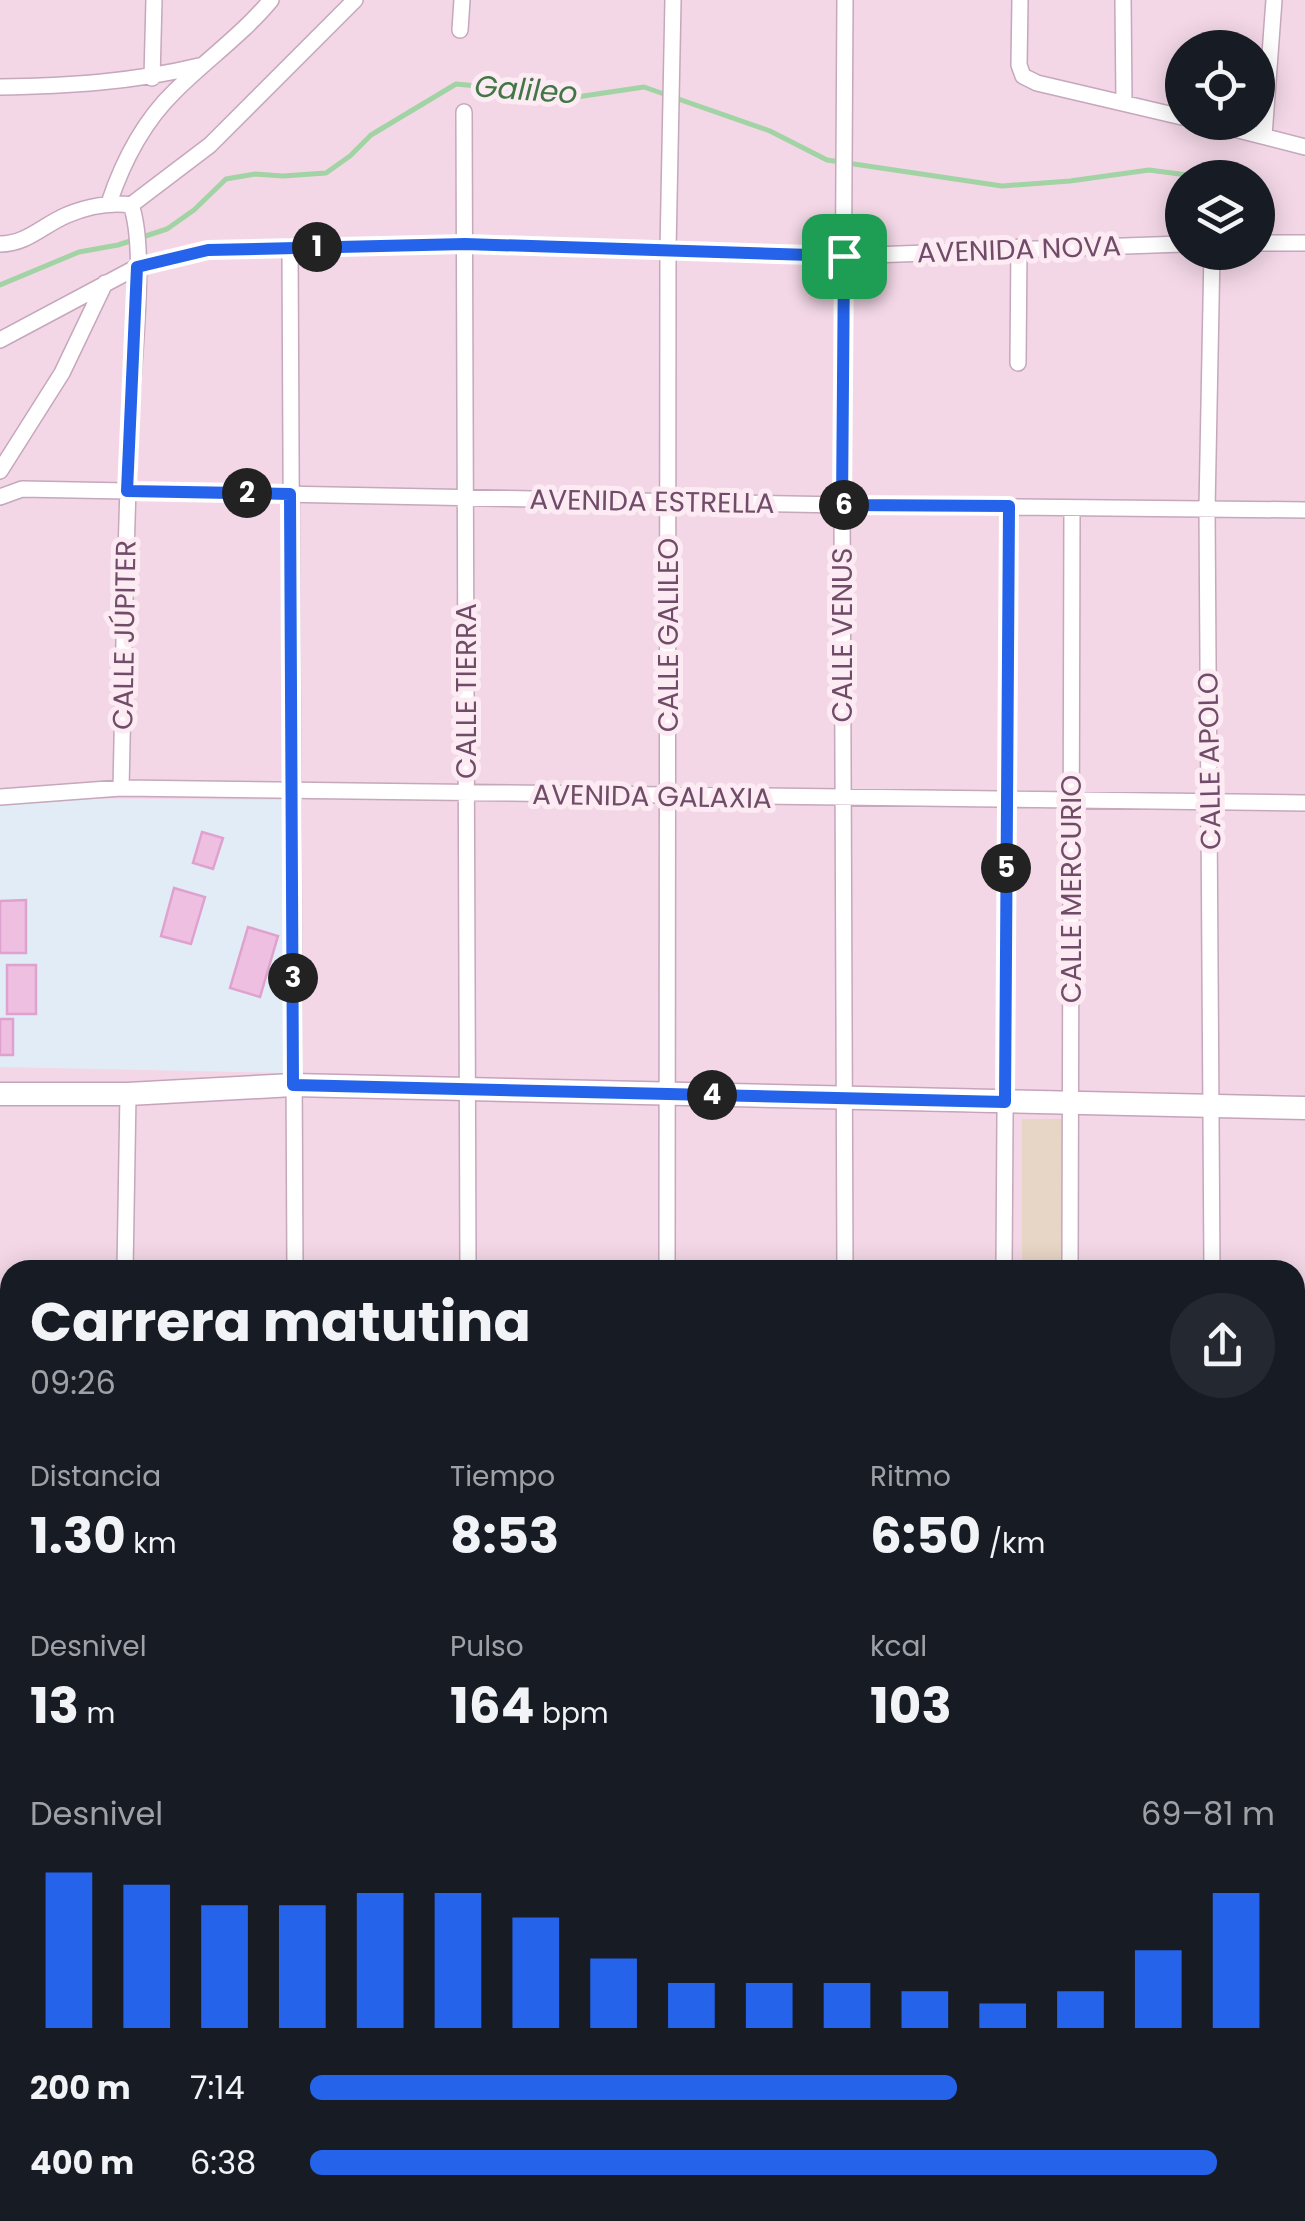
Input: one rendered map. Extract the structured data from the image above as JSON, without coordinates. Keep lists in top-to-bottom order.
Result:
{
  "streets": {
    "street": [
      "AVENIDA NOVA",
      "AVENIDA ESTRELLA",
      "CALLE JÚPITER",
      "CALLE GALILEO",
      "CALLE VENUS",
      "CALLE TIERRA",
      "CALLE APOLO",
      "AVENIDA GALAXIA",
      "CALLE MERCURIO"
    ]
  },
  "crossings": [
    ["AVENIDA NOVA", "CALLE JÚPITER"],
    ["AVENIDA NOVA", "CALLE GALILEO"],
    ["AVENIDA NOVA", "CALLE VENUS"],
    ["AVENIDA NOVA", "CALLE TIERRA"],
    ["AVENIDA ESTRELLA", "CALLE JÚPITER"],
    ["AVENIDA ESTRELLA", "CALLE GALILEO"],
    ["AVENIDA ESTRELLA", "CALLE VENUS"],
    ["AVENIDA ESTRELLA", "CALLE TIERRA"],
    ["AVENIDA ESTRELLA", "CALLE APOLO"],
    ["AVENIDA ESTRELLA", "CALLE MERCURIO"],
    ["CALLE JÚPITER", "AVENIDA GALAXIA"],
    ["CALLE GALILEO", "AVENIDA GALAXIA"],
    ["CALLE VENUS", "AVENIDA GALAXIA"],
    ["CALLE TIERRA", "AVENIDA GALAXIA"],
    ["CALLE APOLO", "AVENIDA GALAXIA"],
    ["AVENIDA GALAXIA", "CALLE MERCURIO"]
  ],
  "water": ["Galileo"],
  "page": {
    "pins": [
      "1",
      "2",
      "6",
      "5",
      "3",
      "4"
    ],
    "heading": ["Carrera matutina", "09:26"],
    "stats": [
      ["Distancia", "1.30 km"],
      ["Tiempo", "8:53"],
      ["Ritmo", "6:50 /km"],
      ["Desnivel", "13 m"],
      ["Pulso", "164 bpm"],
      ["kcal", "103"]
    ],
    "chart": ["Desnivel", "69–81 m"],
    "list": [
      {
        "name": "200 m",
        "note": "7:14"
      },
      {
        "name": "400 m",
        "note": "6:38"
      }
    ]
  }
}
